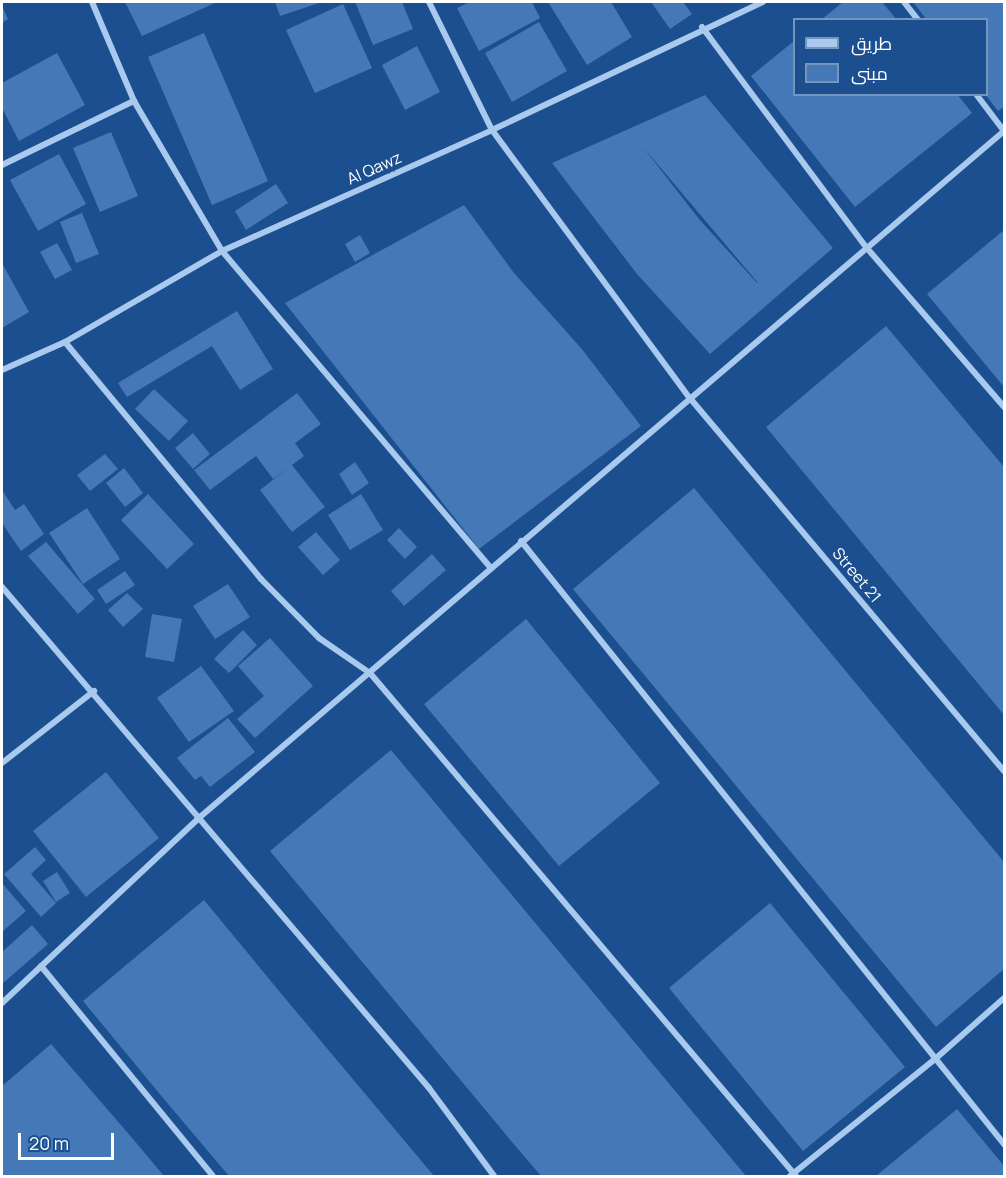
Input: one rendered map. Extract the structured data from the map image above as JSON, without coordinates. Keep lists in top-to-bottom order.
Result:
{
  "streets": {
    "street": ["Al Qawz", "Street 21"]
  },
  "crossings": [
    ["Al Qawz", "Street 21"]
  ],
  "legend": ["طريق", "مبنى"],
  "scale_bar": "20 m"
}
